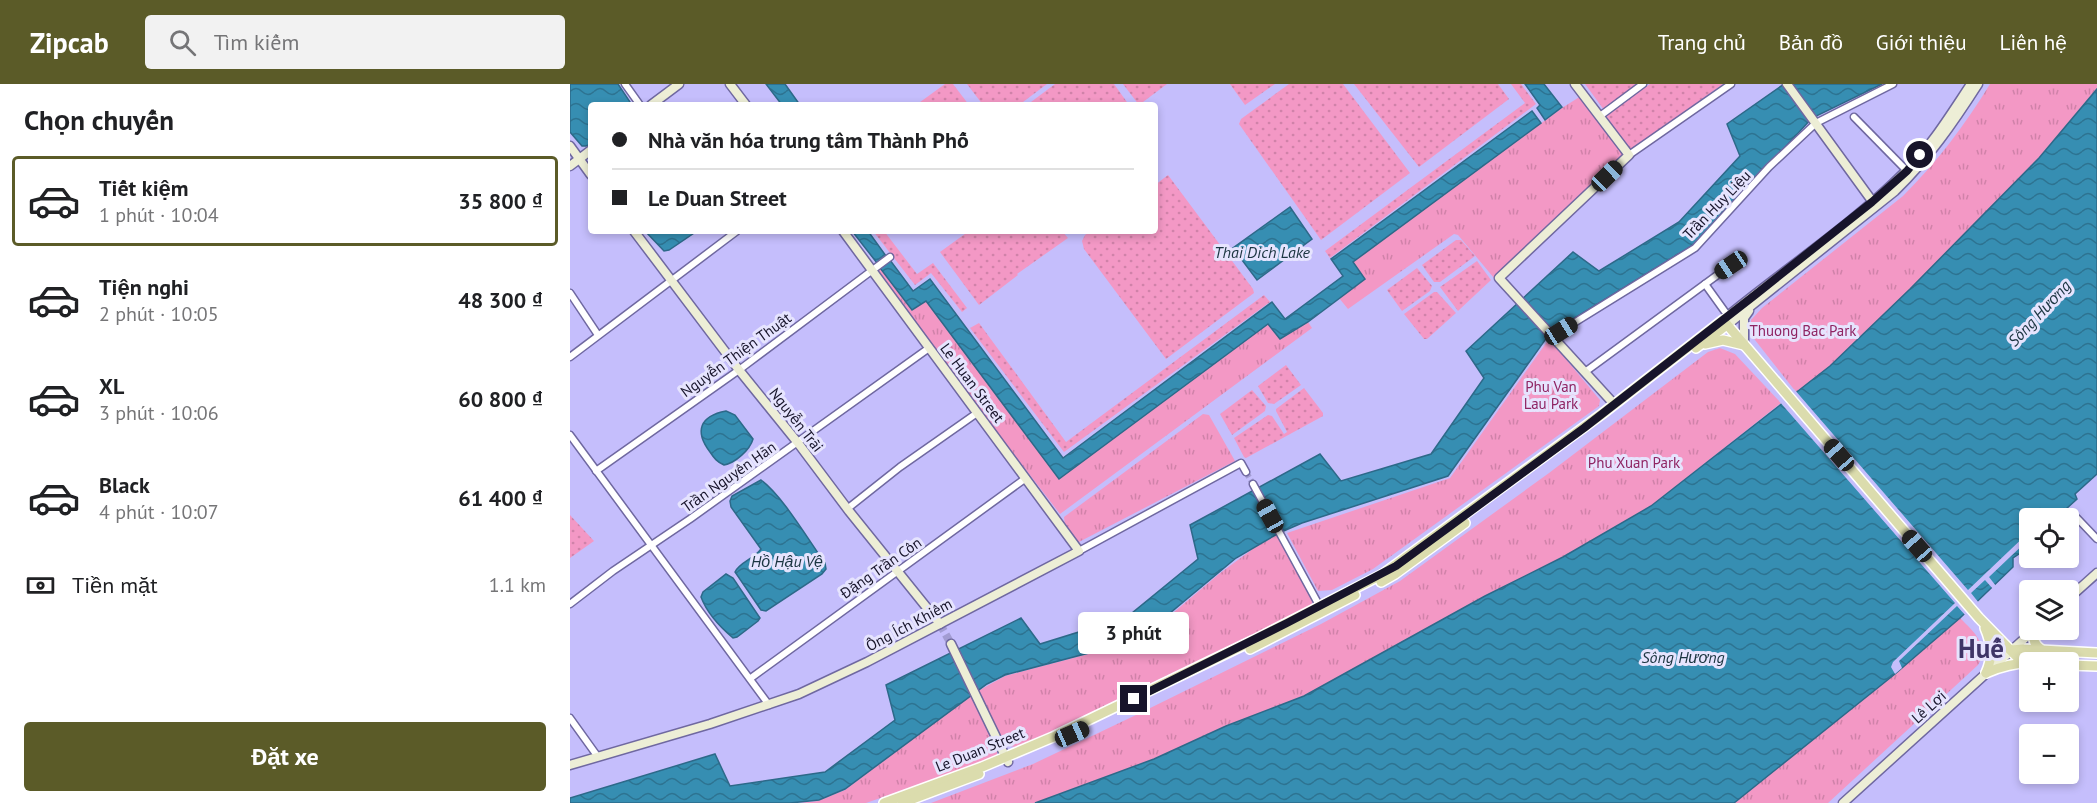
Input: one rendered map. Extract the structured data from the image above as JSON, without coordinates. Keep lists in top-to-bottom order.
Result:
{
  "streets": {
    "main road": [
      "Le Huan Street",
      "Nguyễn Trãi",
      "Ông Ích Khiêm",
      "Lê Lợi",
      "Le Duan Street"
    ],
    "street": [
      "Trần Huy Liệu",
      "Nguyễn Thiện Thuật",
      "Trần Nguyên Hãn",
      "Đặng Trần Côn"
    ]
  },
  "crossings": [
    ["Nguyễn Thiện Thuật", "Le Huan Street"],
    ["Nguyễn Thiện Thuật", "Nguyễn Trãi"],
    ["Le Huan Street", "Trần Nguyên Hãn"],
    ["Le Huan Street", "Đặng Trần Côn"],
    ["Le Huan Street", "Ông Ích Khiêm"],
    ["Nguyễn Trãi", "Trần Nguyên Hãn"],
    ["Nguyễn Trãi", "Đặng Trần Côn"],
    ["Nguyễn Trãi", "Ông Ích Khiêm"]
  ],
  "districts": ["Huế"],
  "water": ["Thai Dich Lake", "Sông Hương", "Hồ Hậu Vệ"],
  "parks": ["Thuong Bac Park", "Phu Van Lau Park", "Phu Xuan Park"],
  "page": {
    "header": "Zipcab",
    "search": "Tìm kiếm",
    "nav": [
      "Trang chủ",
      "Bản đồ",
      "Giới thiệu",
      "Liên hệ"
    ],
    "heading": "Chọn chuyến",
    "banner": ["Nhà văn hóa trung tâm Thành Phố", "Le Duan Street"],
    "list": [
      {
        "name": "Tiết kiệm",
        "note": "1 phút · 10:04",
        "value": "35 800 ₫"
      },
      {
        "name": "Tiện nghi",
        "note": "2 phút · 10:05",
        "value": "48 300 ₫"
      },
      {
        "name": "XL",
        "note": "3 phút · 10:06",
        "value": "60 800 ₫"
      },
      {
        "name": "Black",
        "note": "4 phút · 10:07",
        "value": "61 400 ₫"
      }
    ],
    "map_buttons": ["+", "−"],
    "pay": ["Tiền mặt", "1.1 km"],
    "bubble": "3 phút",
    "buttons": "Đặt xe"
  }
}
